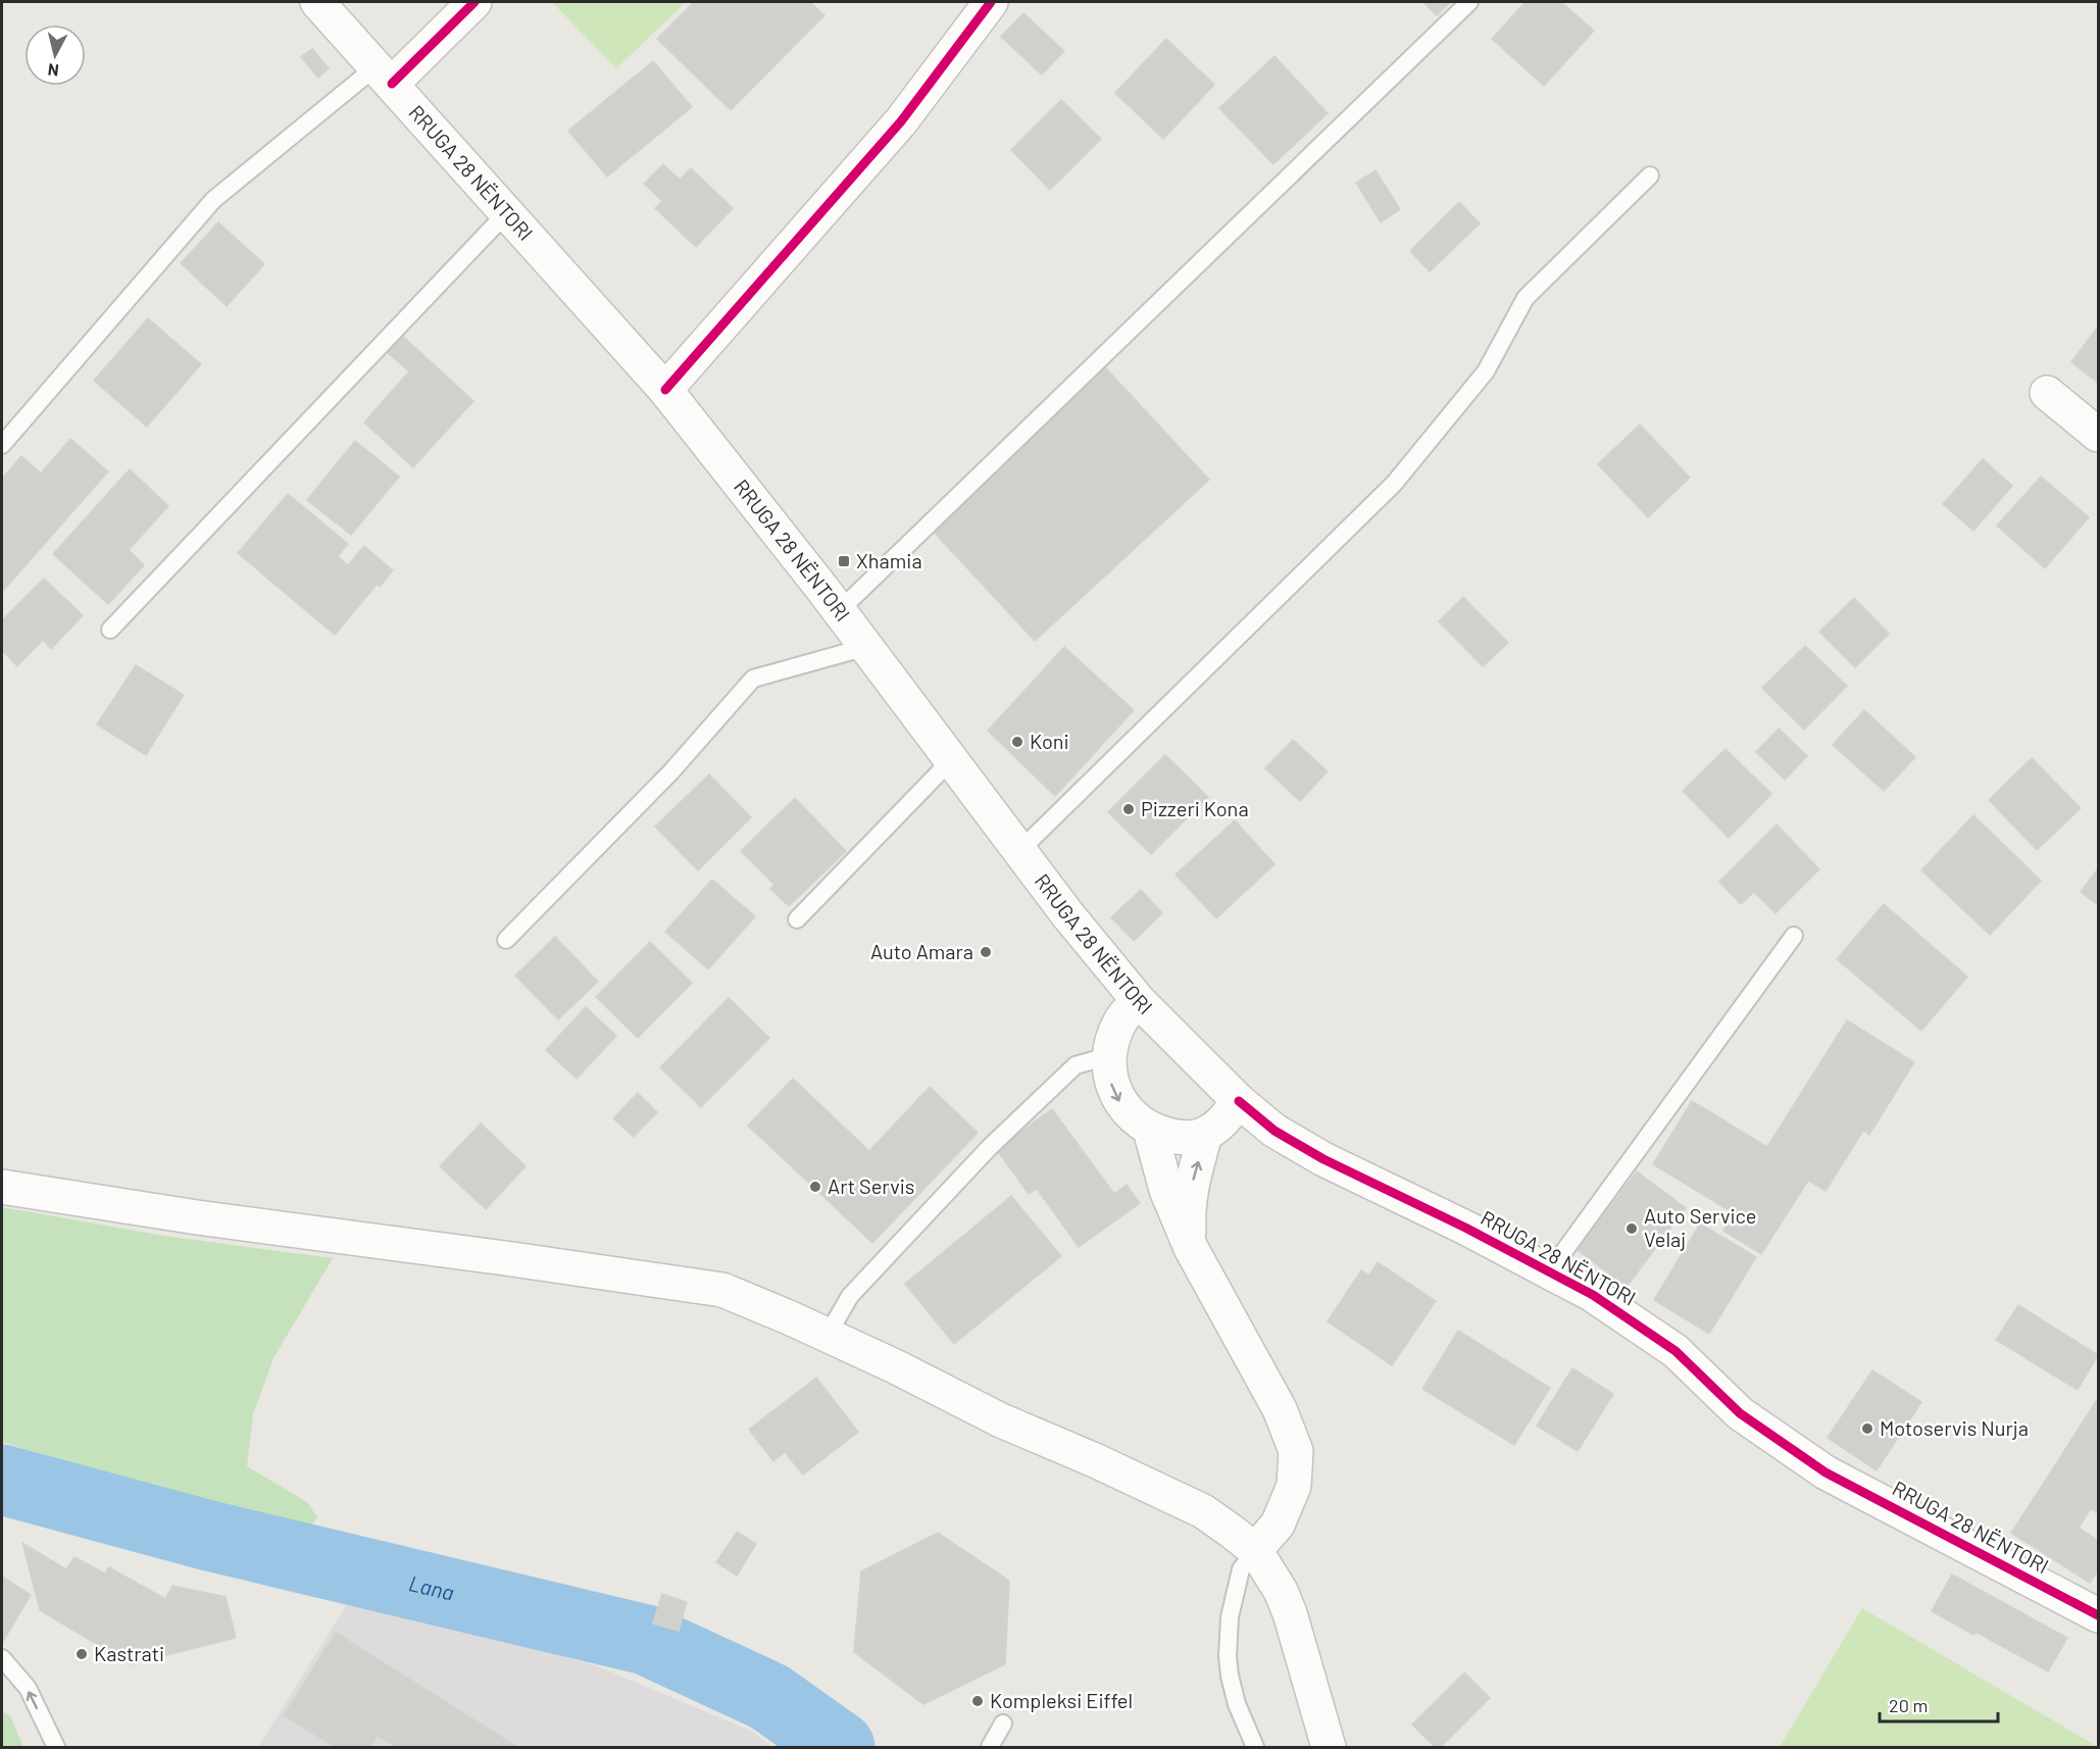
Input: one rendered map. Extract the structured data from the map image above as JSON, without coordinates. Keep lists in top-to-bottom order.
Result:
{
  "streets": {
    "main road": ["RRUGA 28 NËNTORI"]
  },
  "water": ["Lana"],
  "places": {
    "transit": ["Xhamia"],
    "other": [
      "Koni",
      "Pizzeri Kona",
      "Auto Amara",
      "Art Servis",
      "Auto Service Velaj",
      "Motoservis Nurja",
      "Kastrati",
      "Kompleksi Eiffel"
    ]
  },
  "scale_bar": "20 m",
  "north": "bottom"
}
